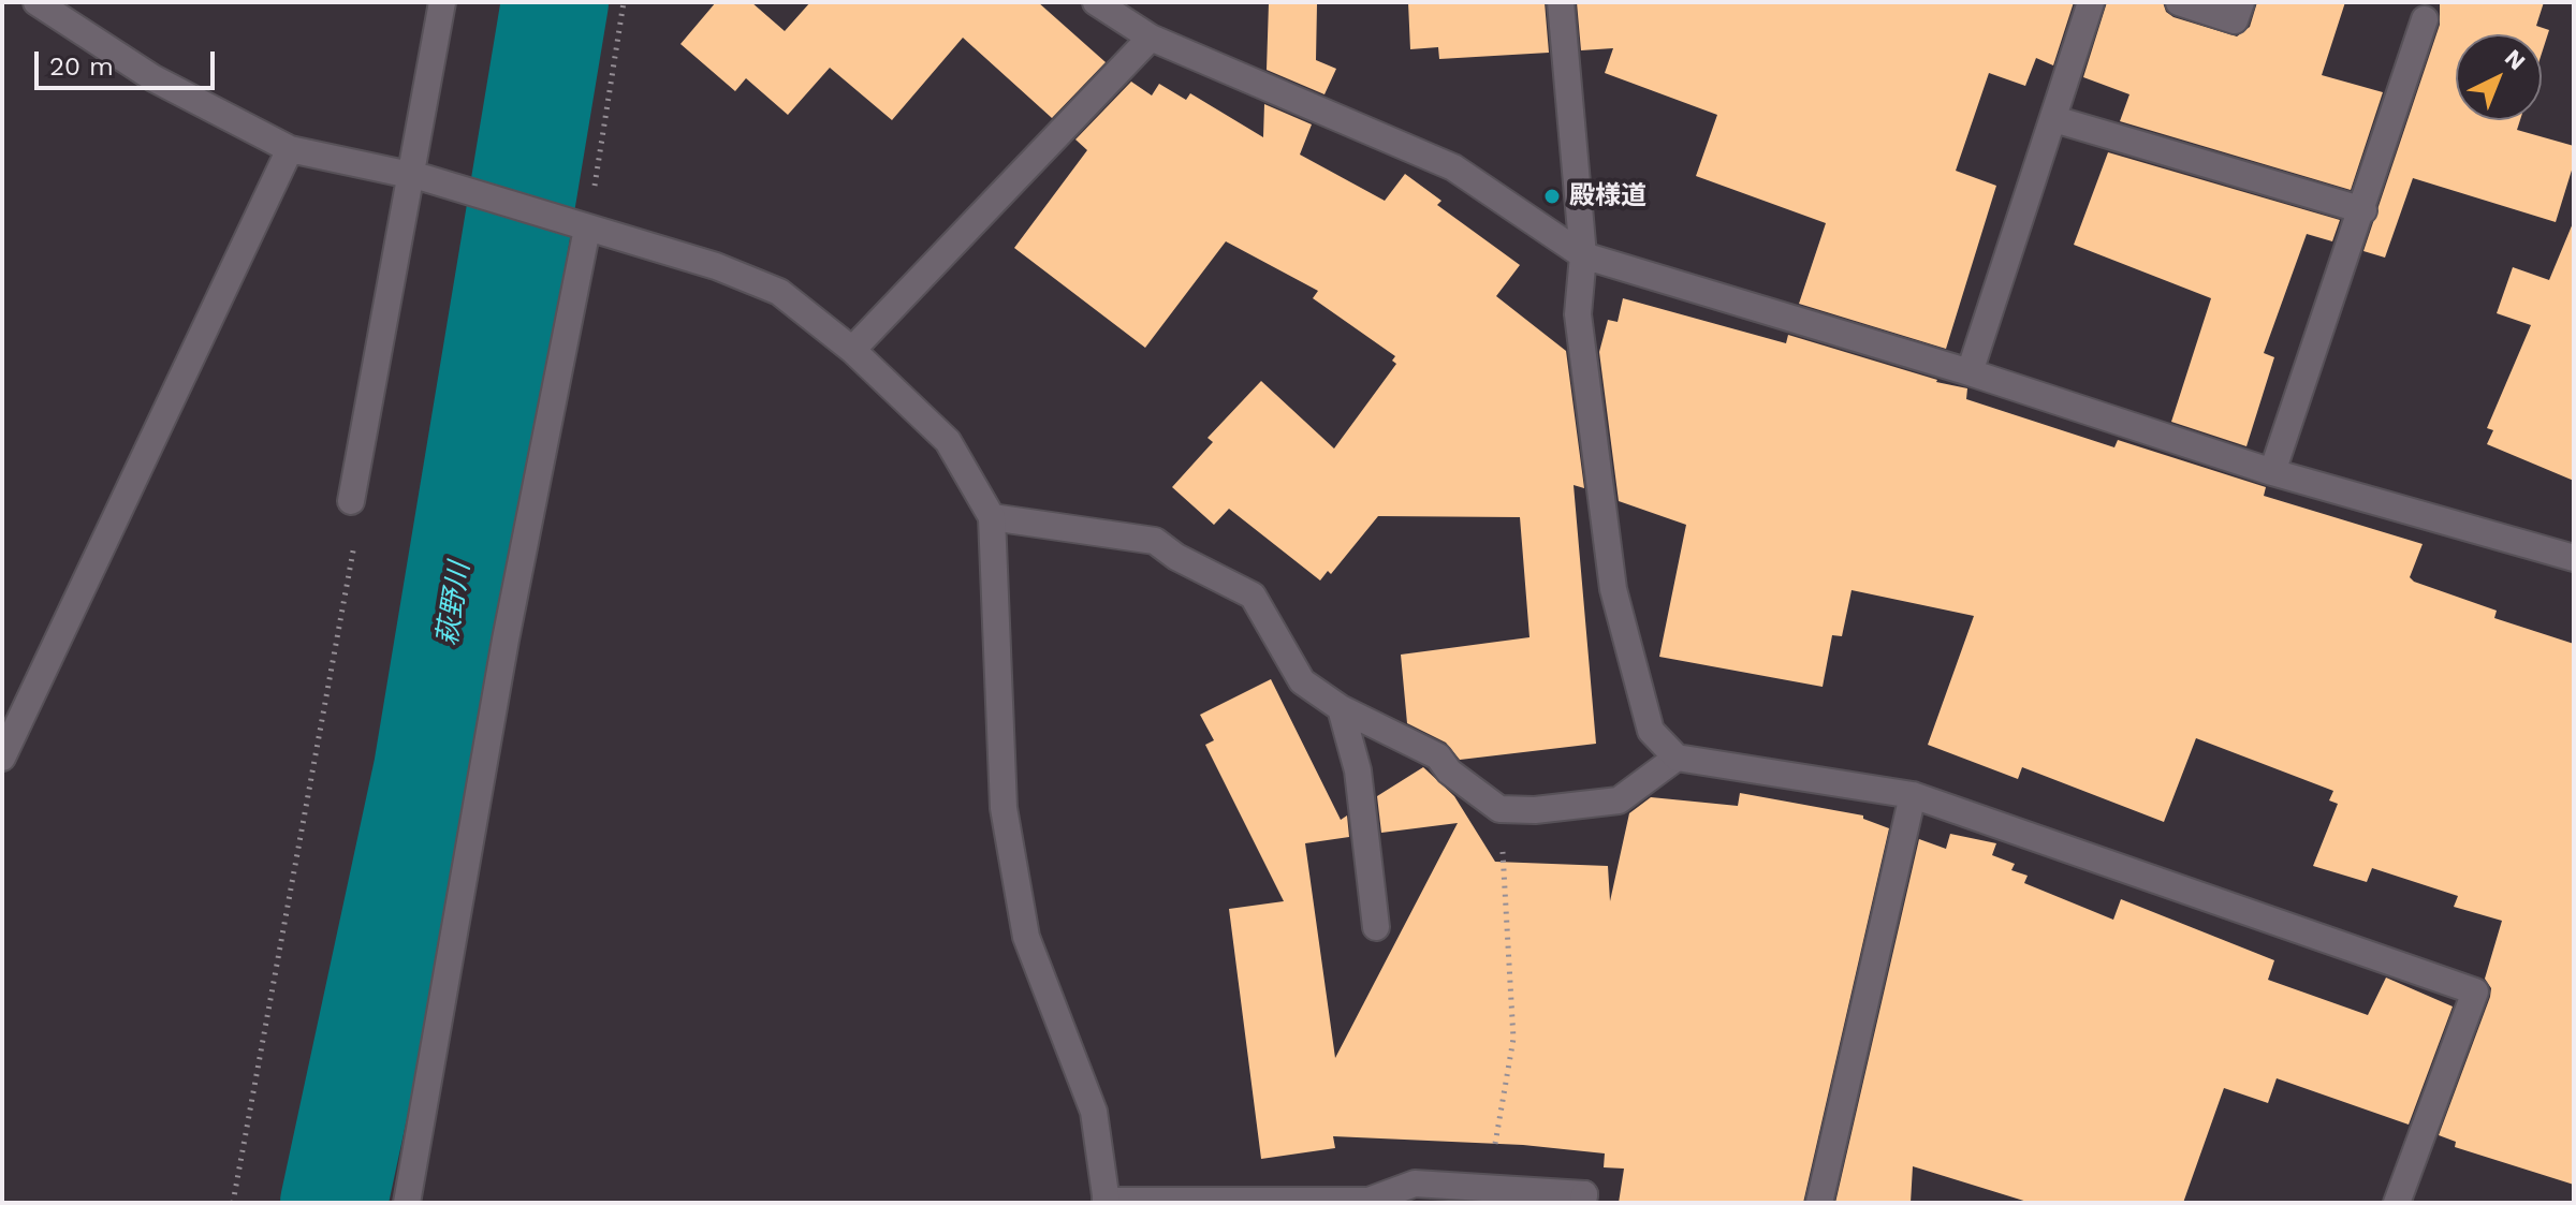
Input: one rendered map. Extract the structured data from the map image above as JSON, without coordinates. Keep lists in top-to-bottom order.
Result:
{
  "water": ["萩野川"],
  "places": ["殿様道"],
  "scale_bar": "20 m",
  "north": "top right"
}
